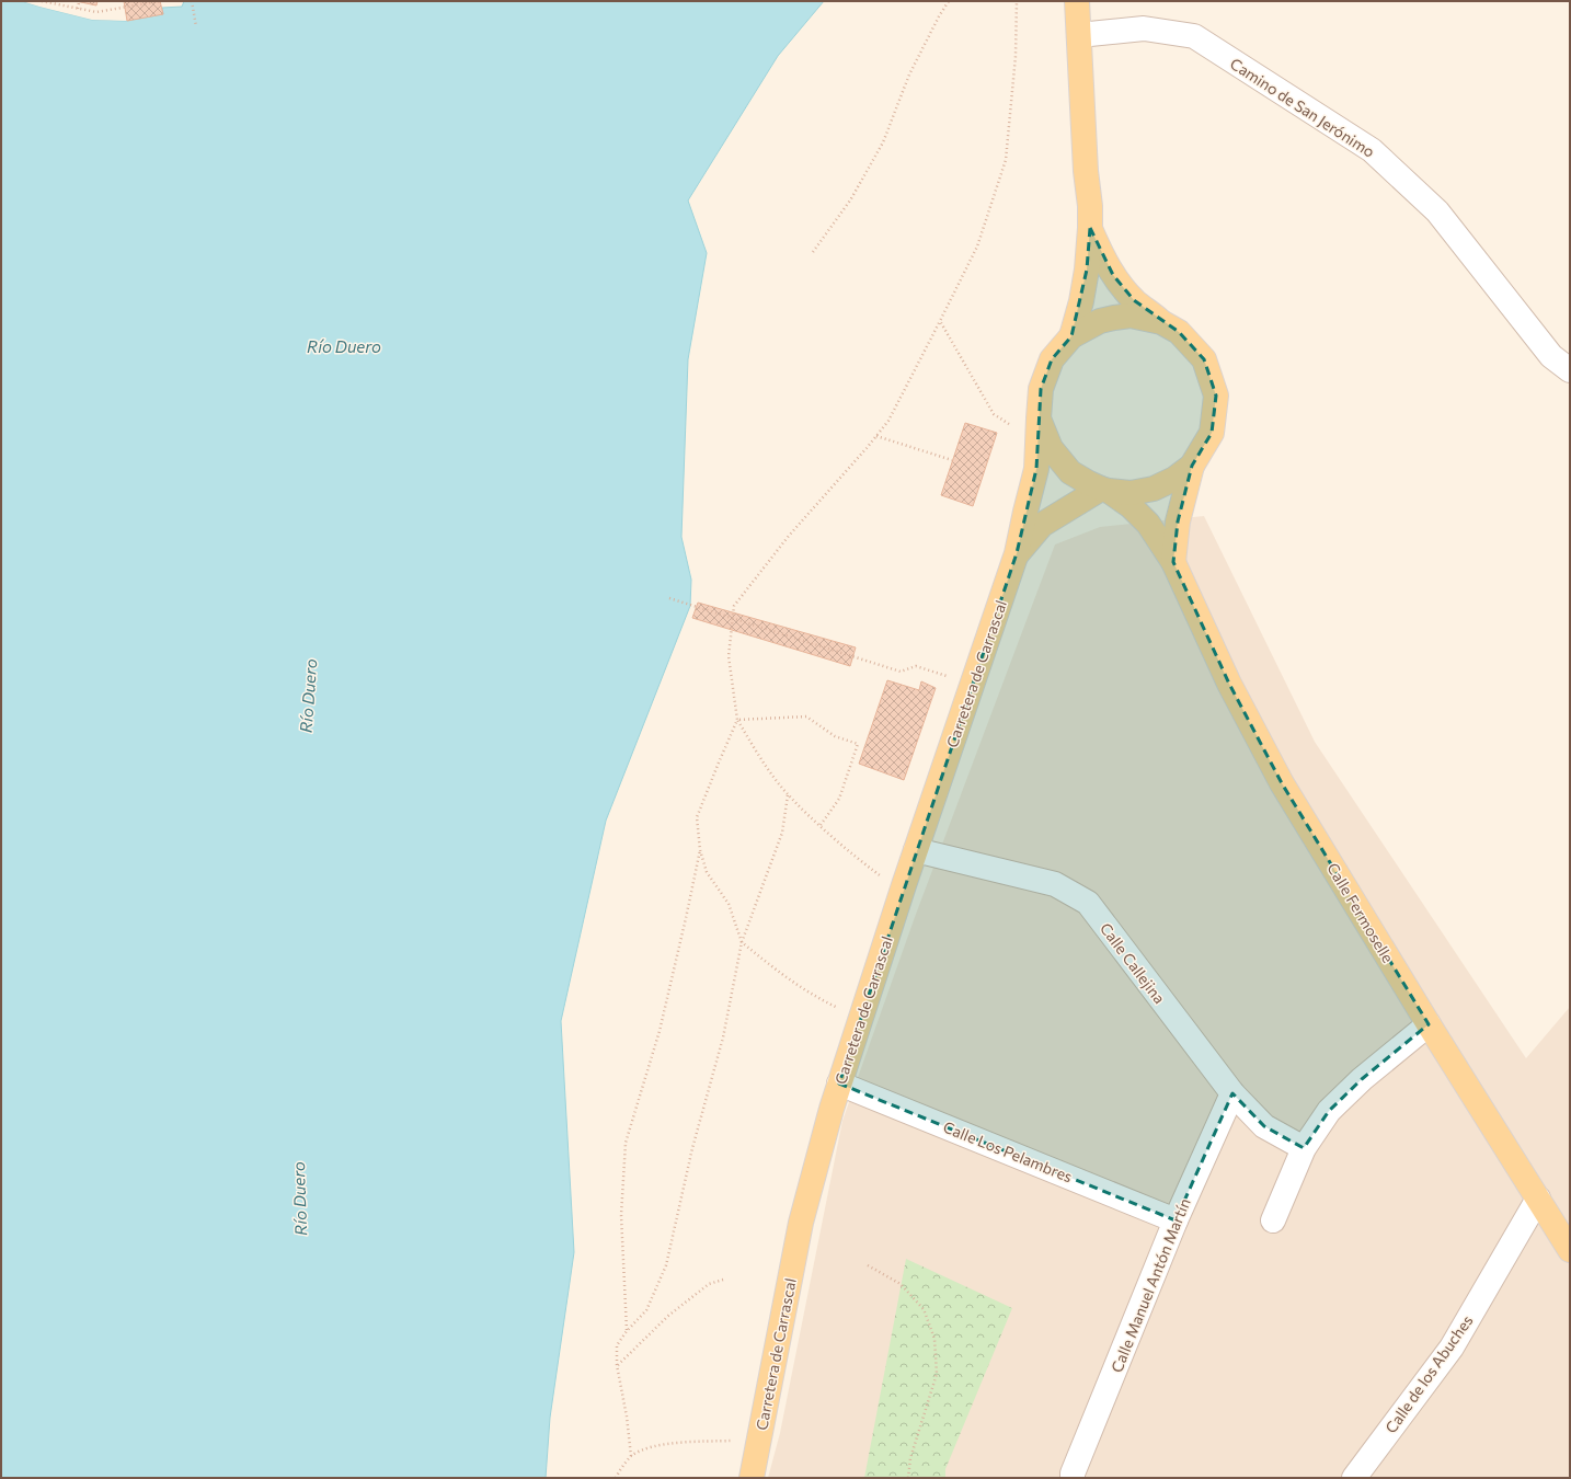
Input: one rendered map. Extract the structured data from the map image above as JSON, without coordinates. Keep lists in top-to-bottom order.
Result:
{
  "streets": {
    "main road": ["Carretera de Carrascal", "Calle Fermoselle"],
    "street": [
      "Camino de San Jerónimo",
      "Calle Callejina",
      "Calle Los Pelambres",
      "Calle Manuel Antón Martín",
      "Calle de los Abuches"
    ]
  },
  "crossings": [
    ["Carretera de Carrascal", "Calle Fermoselle"],
    ["Carretera de Carrascal", "Calle Callejina"],
    ["Carretera de Carrascal", "Calle Los Pelambres"],
    ["Calle Fermoselle", "Calle de los Abuches"],
    ["Calle Callejina", "Calle Manuel Antón Martín"],
    ["Calle Los Pelambres", "Calle Manuel Antón Martín"]
  ],
  "water": ["Río Duero"]
}
